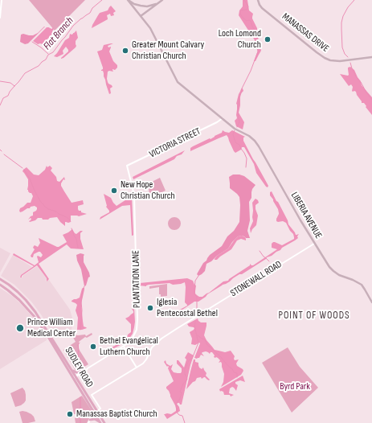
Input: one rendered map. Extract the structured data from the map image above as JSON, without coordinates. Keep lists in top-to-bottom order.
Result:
{
  "streets": {
    "main road": ["MANASSAS DRIVE", "LIBERIA AVENUE", "SUDLEY ROAD"],
    "street": ["VICTORIA STREET", "PLANTATION LANE", "STONEWALL ROAD"]
  },
  "crossings": [
    ["VICTORIA STREET", "LIBERIA AVENUE"],
    ["VICTORIA STREET", "PLANTATION LANE"],
    ["LIBERIA AVENUE", "STONEWALL ROAD"],
    ["PLANTATION LANE", "SUDLEY ROAD"],
    ["STONEWALL ROAD", "SUDLEY ROAD"]
  ],
  "districts": ["POINT OF WOODS"],
  "water": ["Flat Branch"],
  "parks": ["Byrd Park"],
  "places": [
    "Loch Lomond Church",
    "Greater Mount Calvary Christian Church",
    "New Hope Christian Church",
    "Iglesia Pentecostal Bethel",
    "Prince William Medical Center",
    "Bethel Evangelical Luthern Church",
    "Manassas Baptist Church"
  ]
}
